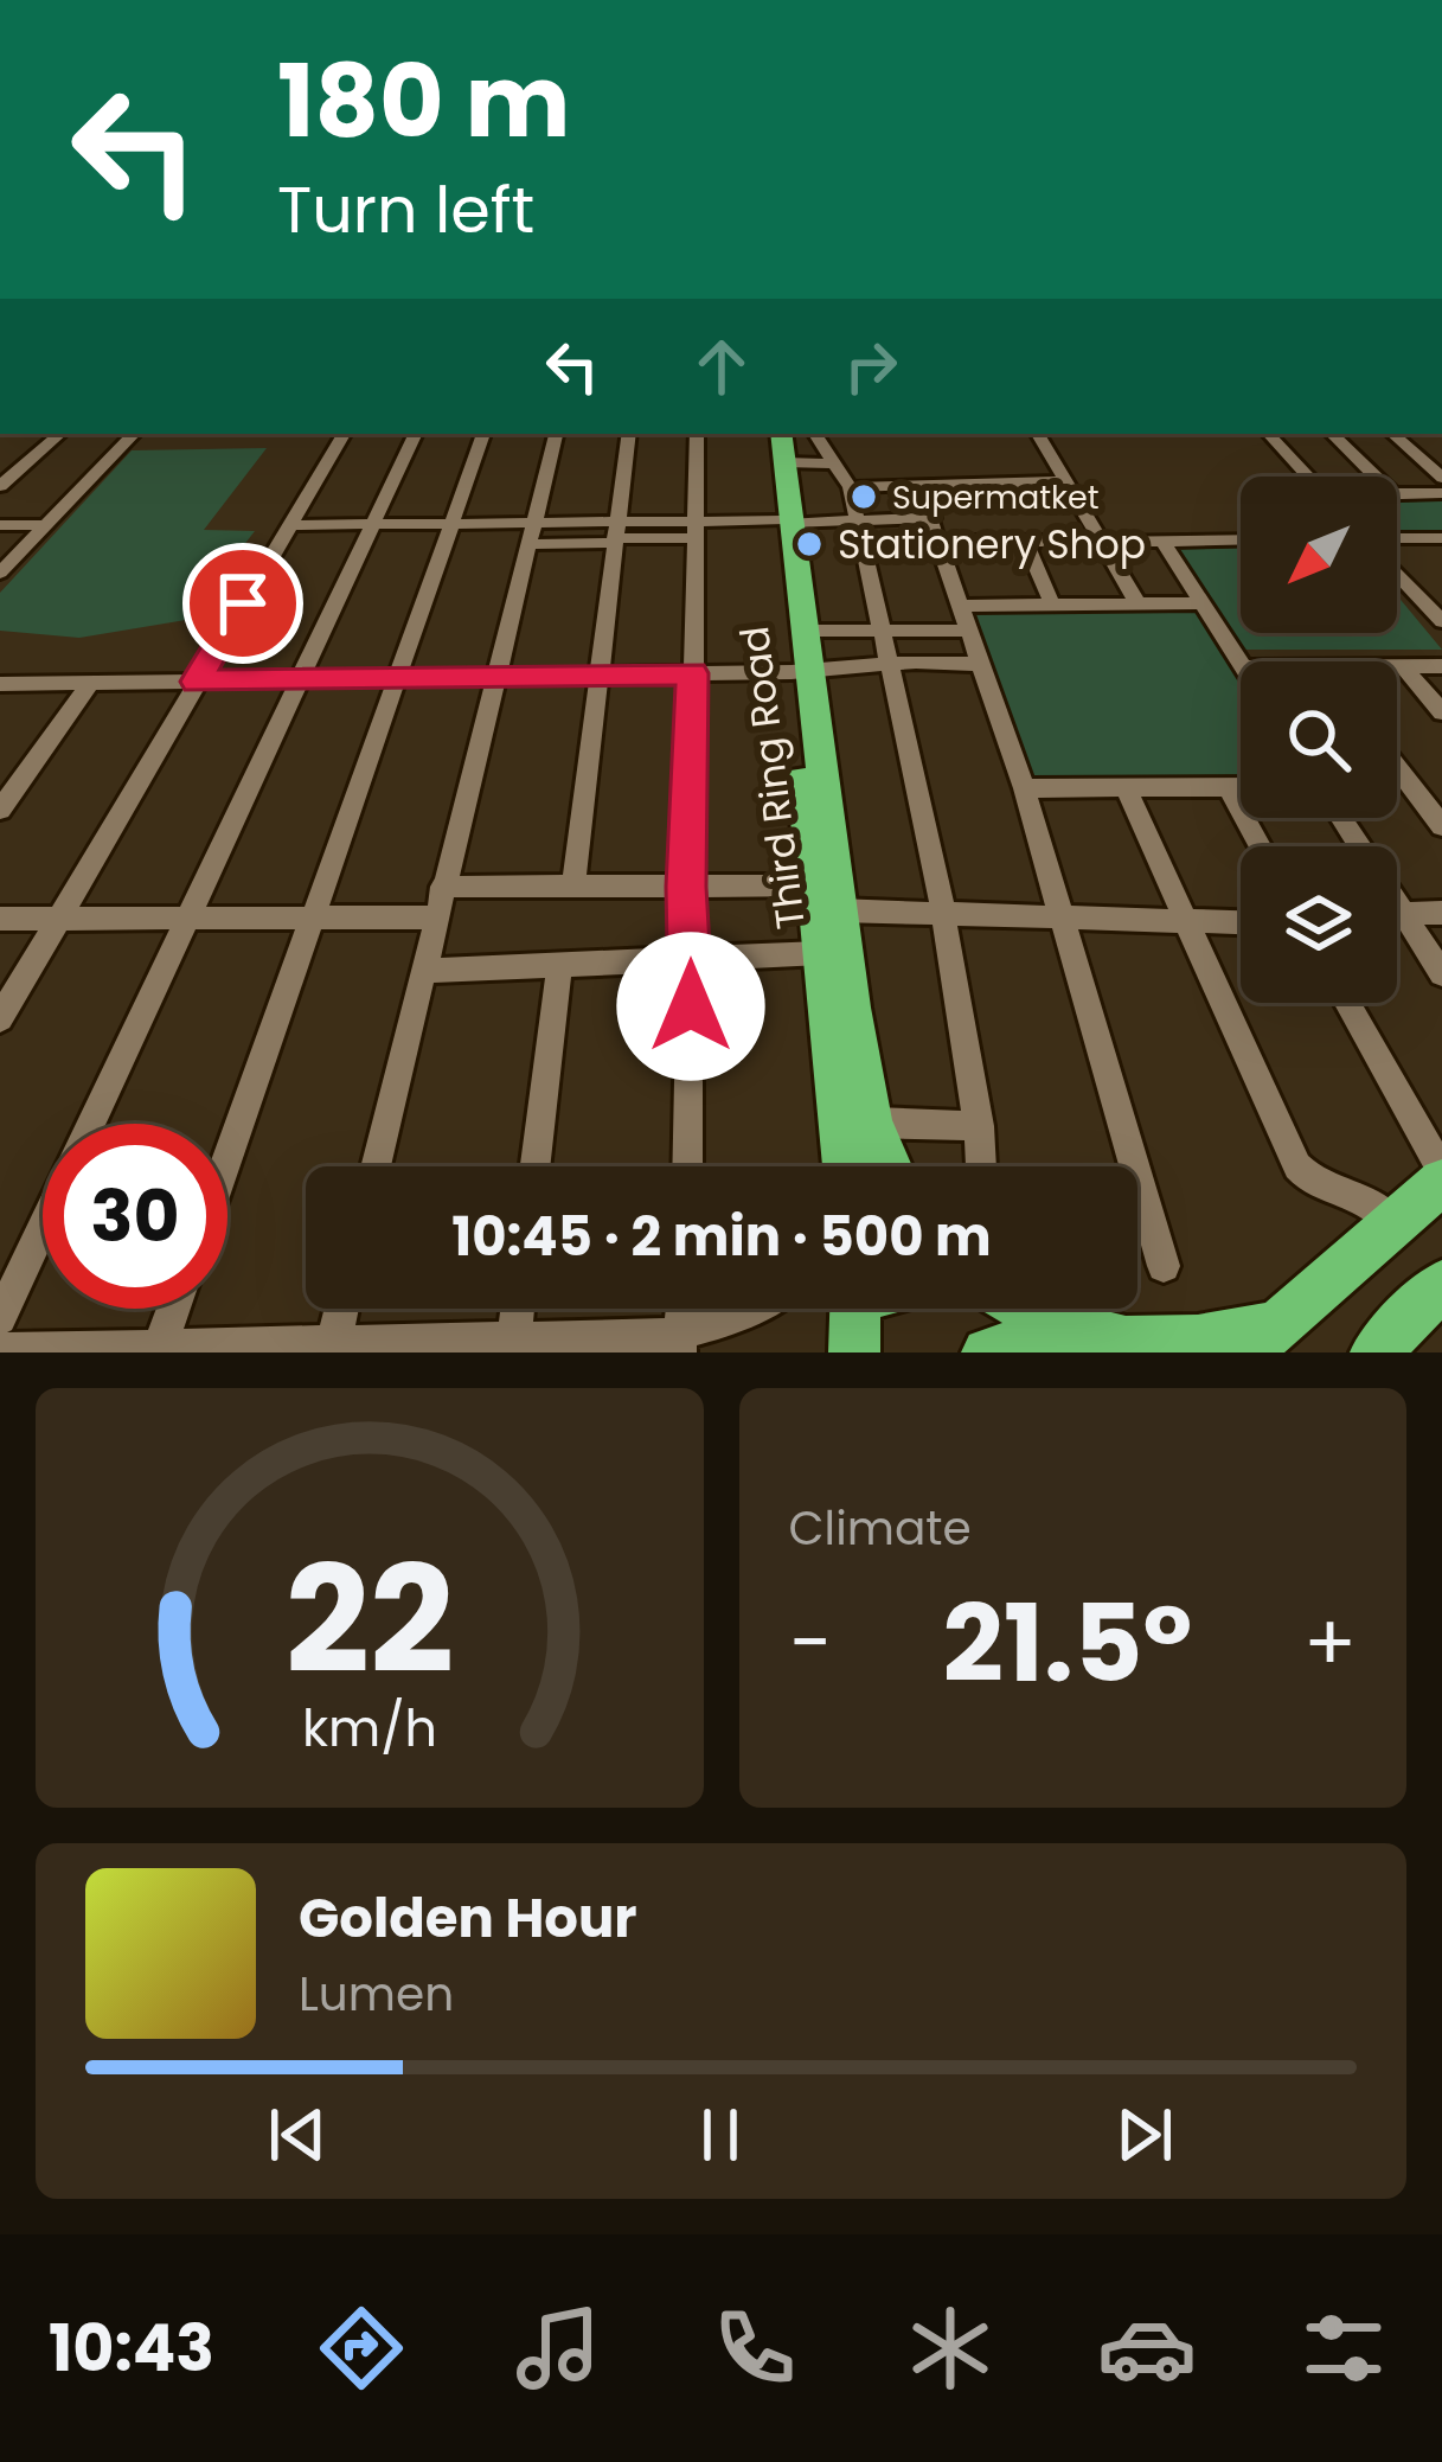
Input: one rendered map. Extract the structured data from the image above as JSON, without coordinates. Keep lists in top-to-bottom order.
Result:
{
  "streets": {
    "highway": ["Third Ring Road"]
  },
  "places": ["Supermatket", "Stationery Shop"],
  "north": "bottom left",
  "page": {
    "turn": ["180 m", "Turn left"],
    "limit": "30",
    "trip": "10:45 · 2 min · 500 m",
    "tile": "Climate",
    "heat": ["−", "21.5°", "+"],
    "song": ["Golden Hour", "Lumen"],
    "tabs": "10:43",
    "gauge": ["22", "km/h"]
  }
}
